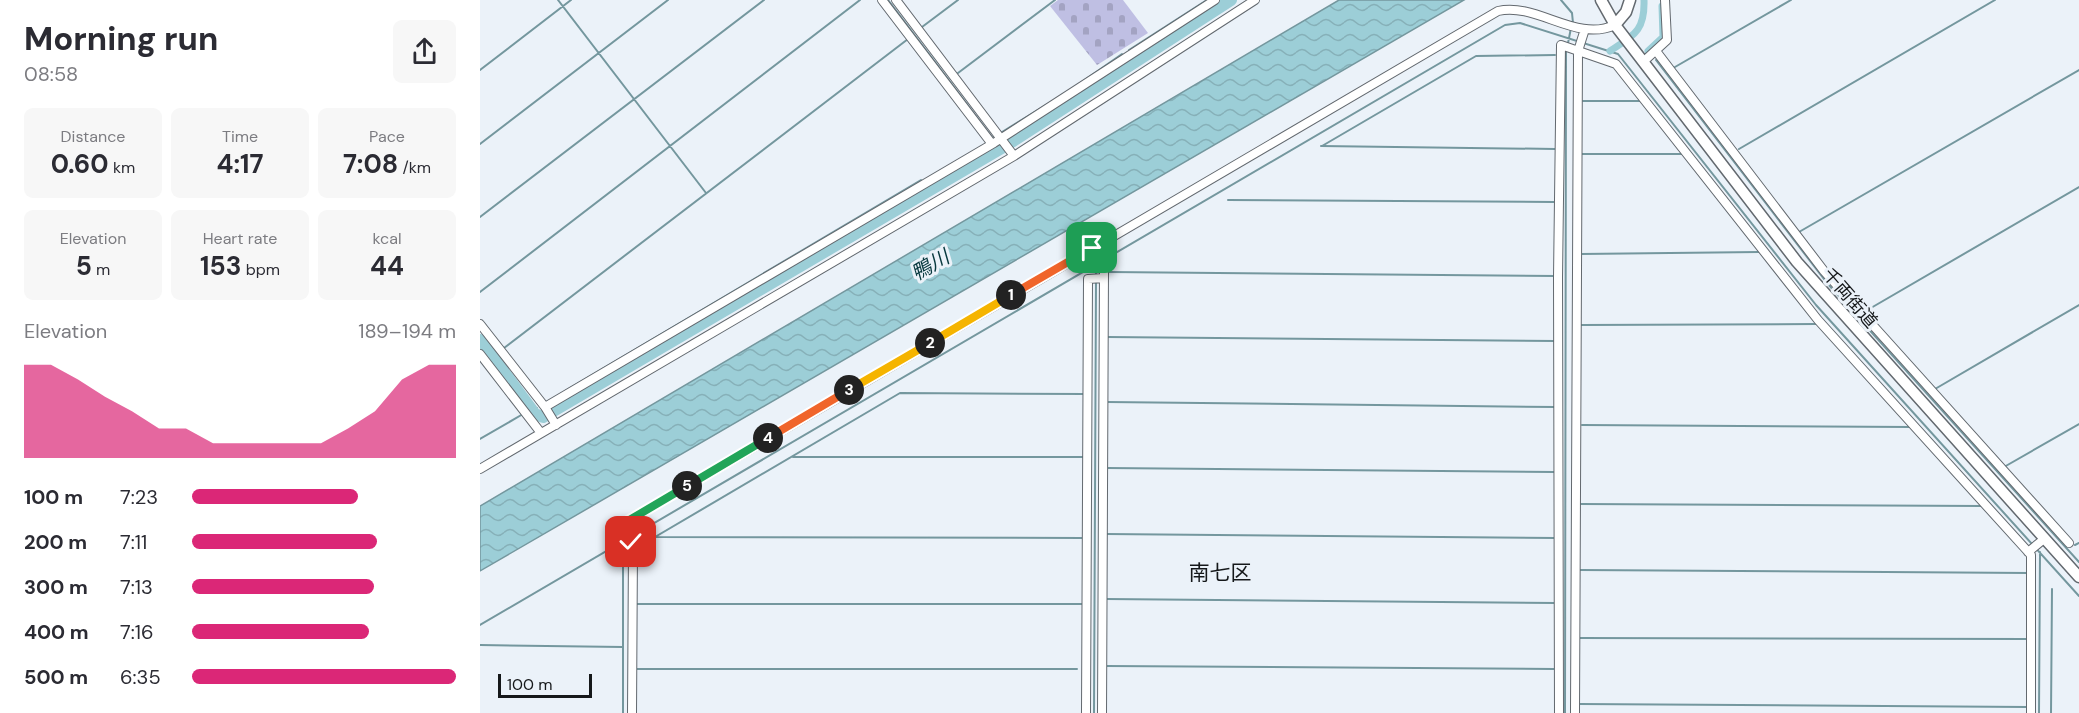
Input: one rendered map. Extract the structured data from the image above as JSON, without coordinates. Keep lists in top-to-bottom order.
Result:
{
  "streets": {
    "street": ["千両街道"]
  },
  "districts": ["南七区"],
  "water": ["鴨川"],
  "scale_bar": "100 m",
  "page": {
    "heading": ["Morning run", "08:58"],
    "stats": [
      ["Distance", "0.60 km"],
      ["Time", "4:17"],
      ["Pace", "7:08 /km"],
      ["Elevation", "5 m"],
      ["Heart rate", "153 bpm"],
      ["kcal", "44"]
    ],
    "pins": [
      "1",
      "2",
      "3",
      "4",
      "5"
    ],
    "chart": ["Elevation", "189–194 m"],
    "list": [
      {
        "name": "100 m",
        "note": "7:23"
      },
      {
        "name": "200 m",
        "note": "7:11"
      },
      {
        "name": "300 m",
        "note": "7:13"
      },
      {
        "name": "400 m",
        "note": "7:16"
      },
      {
        "name": "500 m",
        "note": "6:35"
      }
    ],
    "scale": "100 m"
  }
}
